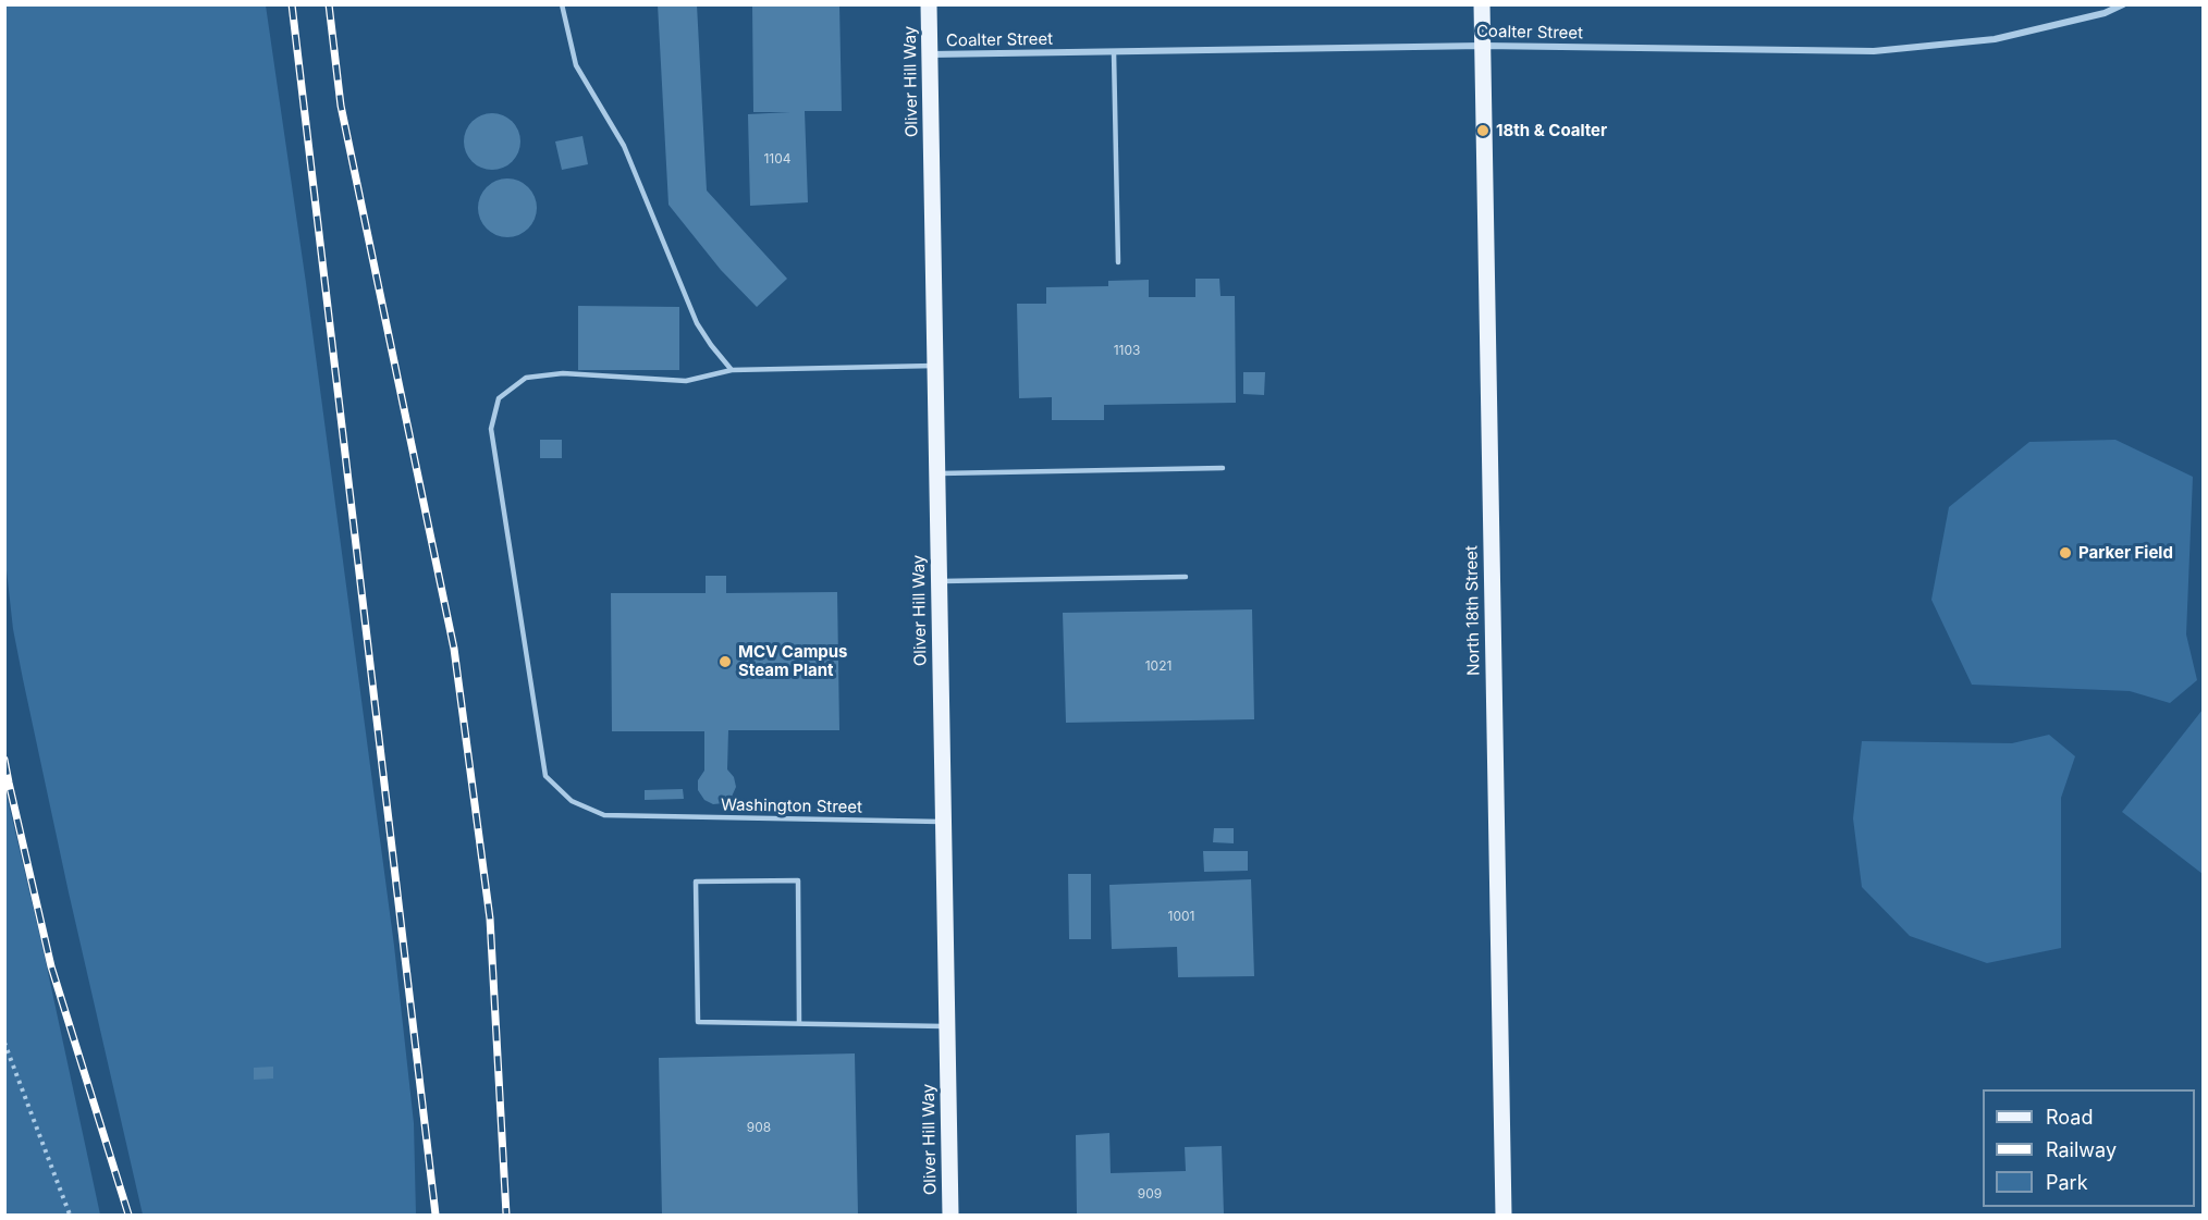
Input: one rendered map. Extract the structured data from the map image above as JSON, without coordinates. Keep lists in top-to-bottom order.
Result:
{
  "streets": {
    "main road": ["Oliver Hill Way", "North 18th Street"],
    "street": ["Coalter Street"],
    "lane": ["Washington Street"]
  },
  "crossings": [
    ["Coalter Street", "Oliver Hill Way"],
    ["Coalter Street", "North 18th Street"],
    ["Oliver Hill Way", "Washington Street"]
  ],
  "places": ["18th & Coalter", "Parker Field", "MCV Campus Steam Plant"],
  "house_numbers": [
    "1104",
    "1103",
    "1021",
    "1001",
    "908",
    "909"
  ],
  "legend": ["Road", "Railway", "Park"]
}
